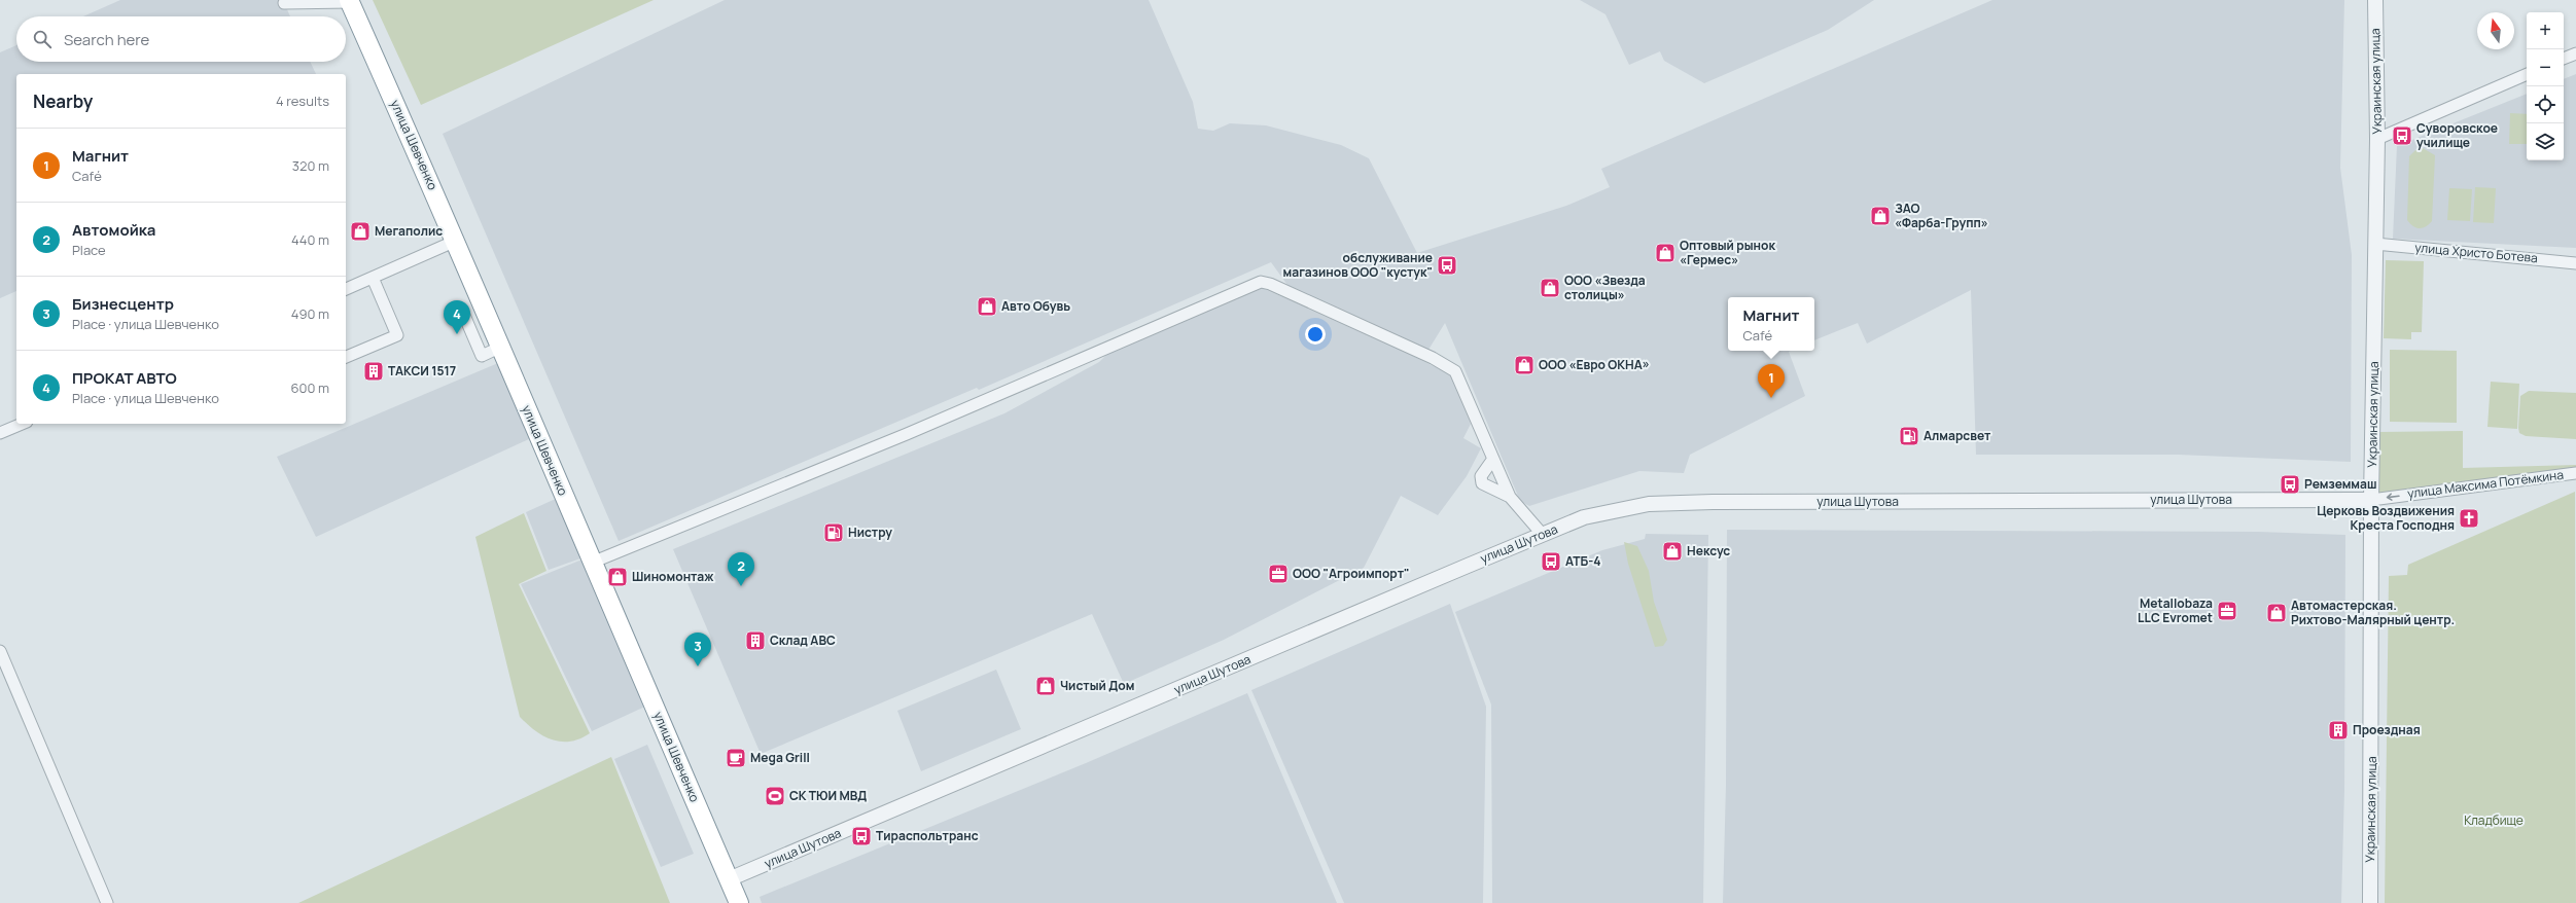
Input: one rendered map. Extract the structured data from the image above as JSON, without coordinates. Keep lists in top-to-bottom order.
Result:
{
  "streets": {
    "highway": ["улица Шевченко"],
    "street": [
      "Украинская улица",
      "улица Христо Ботева",
      "улица Максима Потёмкина",
      "улица Шутова"
    ]
  },
  "crossings": [
    ["Украинская улица", "улица Христо Ботева"],
    ["Украинская улица", "улица Максима Потёмкина"],
    ["Украинская улица", "улица Шутова"],
    ["улица Шевченко", "улица Шутова"],
    ["улица Максима Потёмкина", "улица Шутова"]
  ],
  "one_way": ["улица Максима Потёмкина"],
  "parks": ["Кладбище"],
  "places": {
    "bus stop": [
      "Суворовское училище",
      "обслуживание магазинов ООО \"кустук\"",
      "Ремземмаш",
      "АТБ-4",
      "Тираспольтранс"
    ],
    "shop": [
      "ЗАО «Фарба-Групп»",
      "Мегаполис",
      "Оптовый рынок «Гермес»",
      "ООО «Звезда столицы»",
      "Авто Обувь",
      "ООО «Евро ОКНА»",
      "Нексус",
      "Шиномонтаж",
      "Автомастерская. Рихтово-Малярный центр.",
      "Чистый Дом"
    ],
    "building": ["ТАКСИ 1517", "Склад АВС", "Проездная"],
    "fuel station": ["Алмарсвет", "Нистру"],
    "church": ["Церковь Воздвижения Креста Господня"],
    "office": ["ООО \"Агроимпорт\"", "Metallobaza LLC Evromet"],
    "cafe": ["Mega Grill"],
    "sports": ["СК ТЮИ МВД"]
  },
  "north": "top",
  "page": {
    "map_buttons": ["+", "−"],
    "search": "Search here",
    "heading": ["Nearby", "4 results"],
    "list": [
      {
        "mark": "1",
        "name": "Магнит",
        "note": "Café",
        "value": "320 m"
      },
      {
        "mark": "2",
        "name": "Автомойка",
        "note": "Place",
        "value": "440 m"
      },
      {
        "mark": "3",
        "name": "Бизнесцентр",
        "note": "Place · улица Шевченко",
        "value": "490 m"
      },
      {
        "mark": "4",
        "name": "ПРОКАТ АВТО",
        "note": "Place · улица Шевченко",
        "value": "600 m"
      }
    ],
    "popup": ["Магнит", "Café"],
    "pins": [
      "4",
      "1",
      "2",
      "3"
    ]
  }
}
